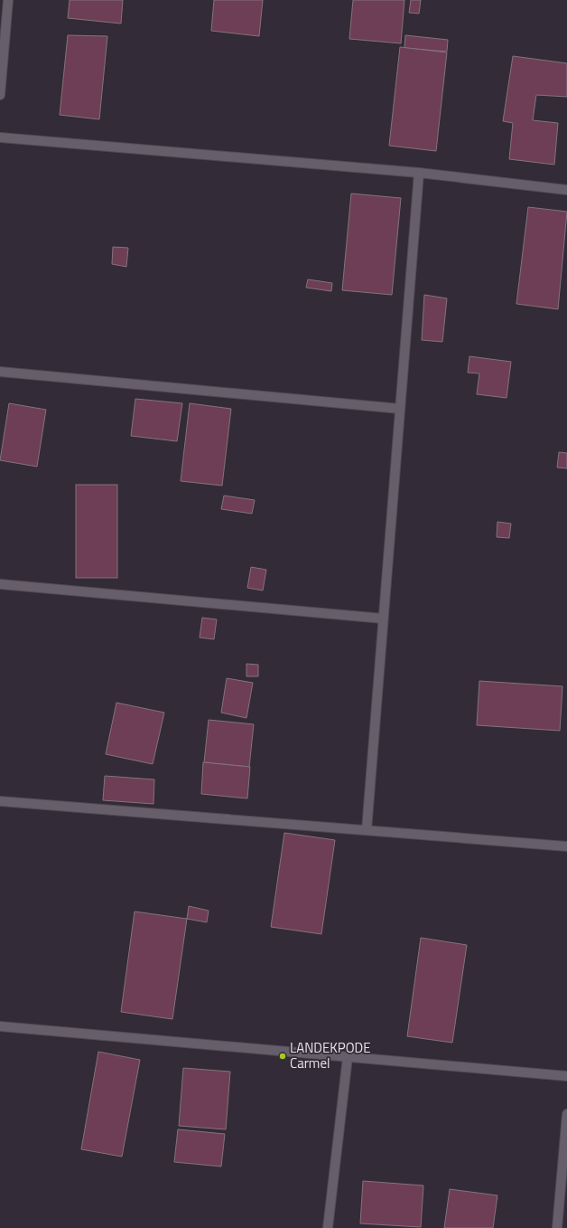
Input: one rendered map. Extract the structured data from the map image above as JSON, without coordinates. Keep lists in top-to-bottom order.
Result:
{
  "places": ["LANDEKPODE Carmel"]
}
